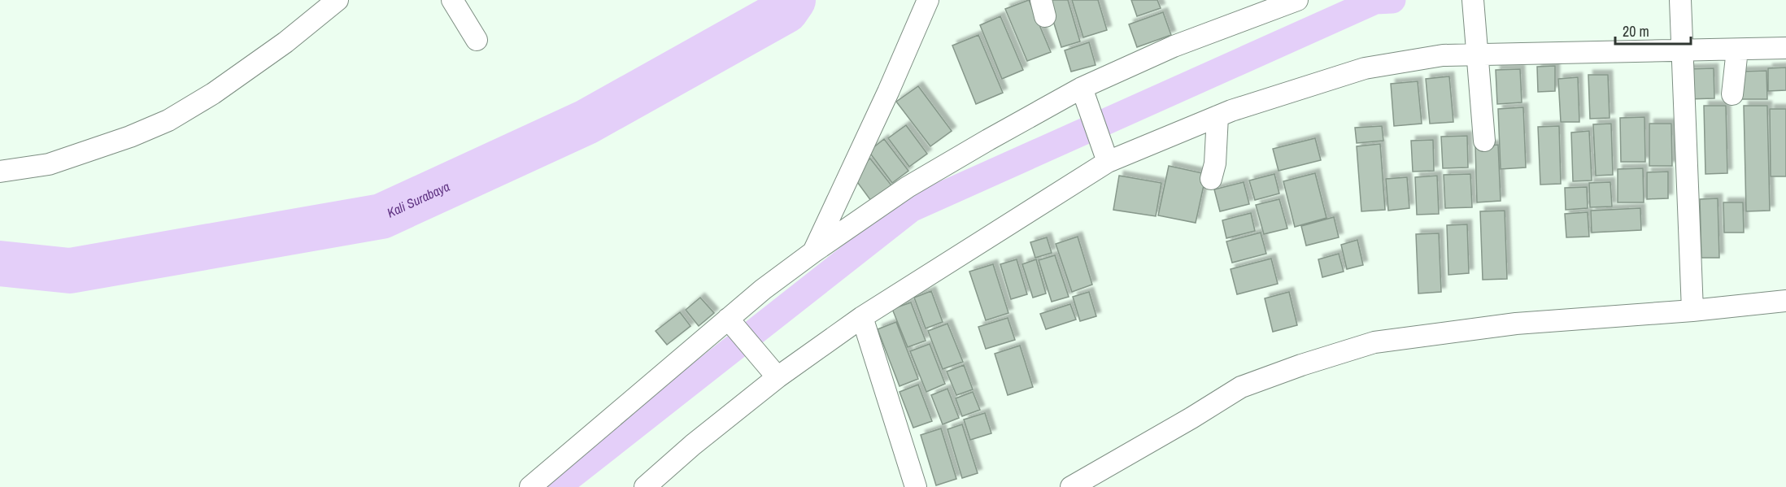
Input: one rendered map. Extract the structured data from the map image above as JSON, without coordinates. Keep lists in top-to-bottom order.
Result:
{
  "water": ["Kali Surabaya"],
  "scale_bar": "20 m"
}
